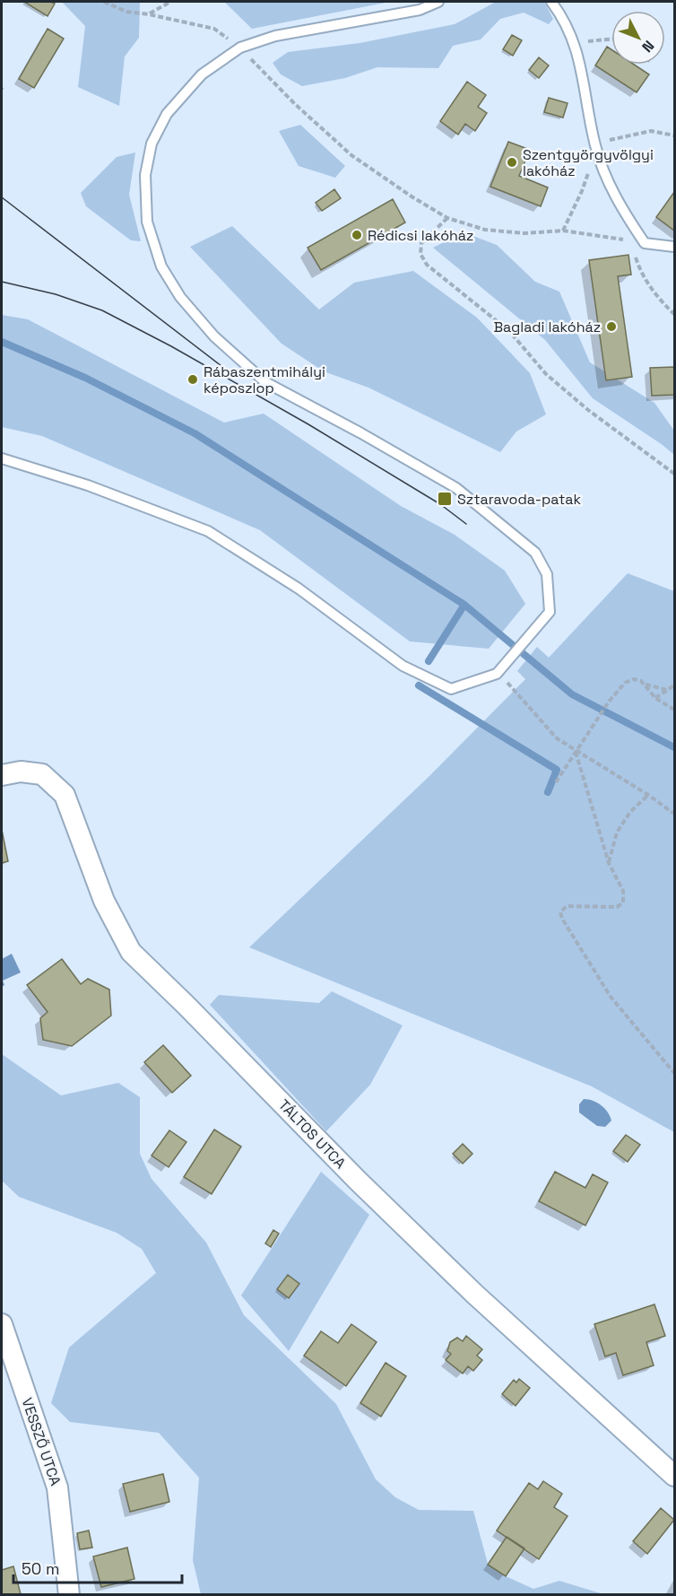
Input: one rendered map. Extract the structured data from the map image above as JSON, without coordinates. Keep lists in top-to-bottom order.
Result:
{
  "streets": {
    "street": ["TÁLTOS UTCA", "VESSZŐ UTCA"]
  },
  "places": {
    "other": [
      "Szentgyörgyvölgyi lakóház",
      "Rédicsi lakóház",
      "Bagladi lakóház",
      "Rábaszentmihályi képoszlop"
    ],
    "transit": ["Sztaravoda-patak"]
  },
  "scale_bar": "50 m",
  "north": "bottom right"
}
